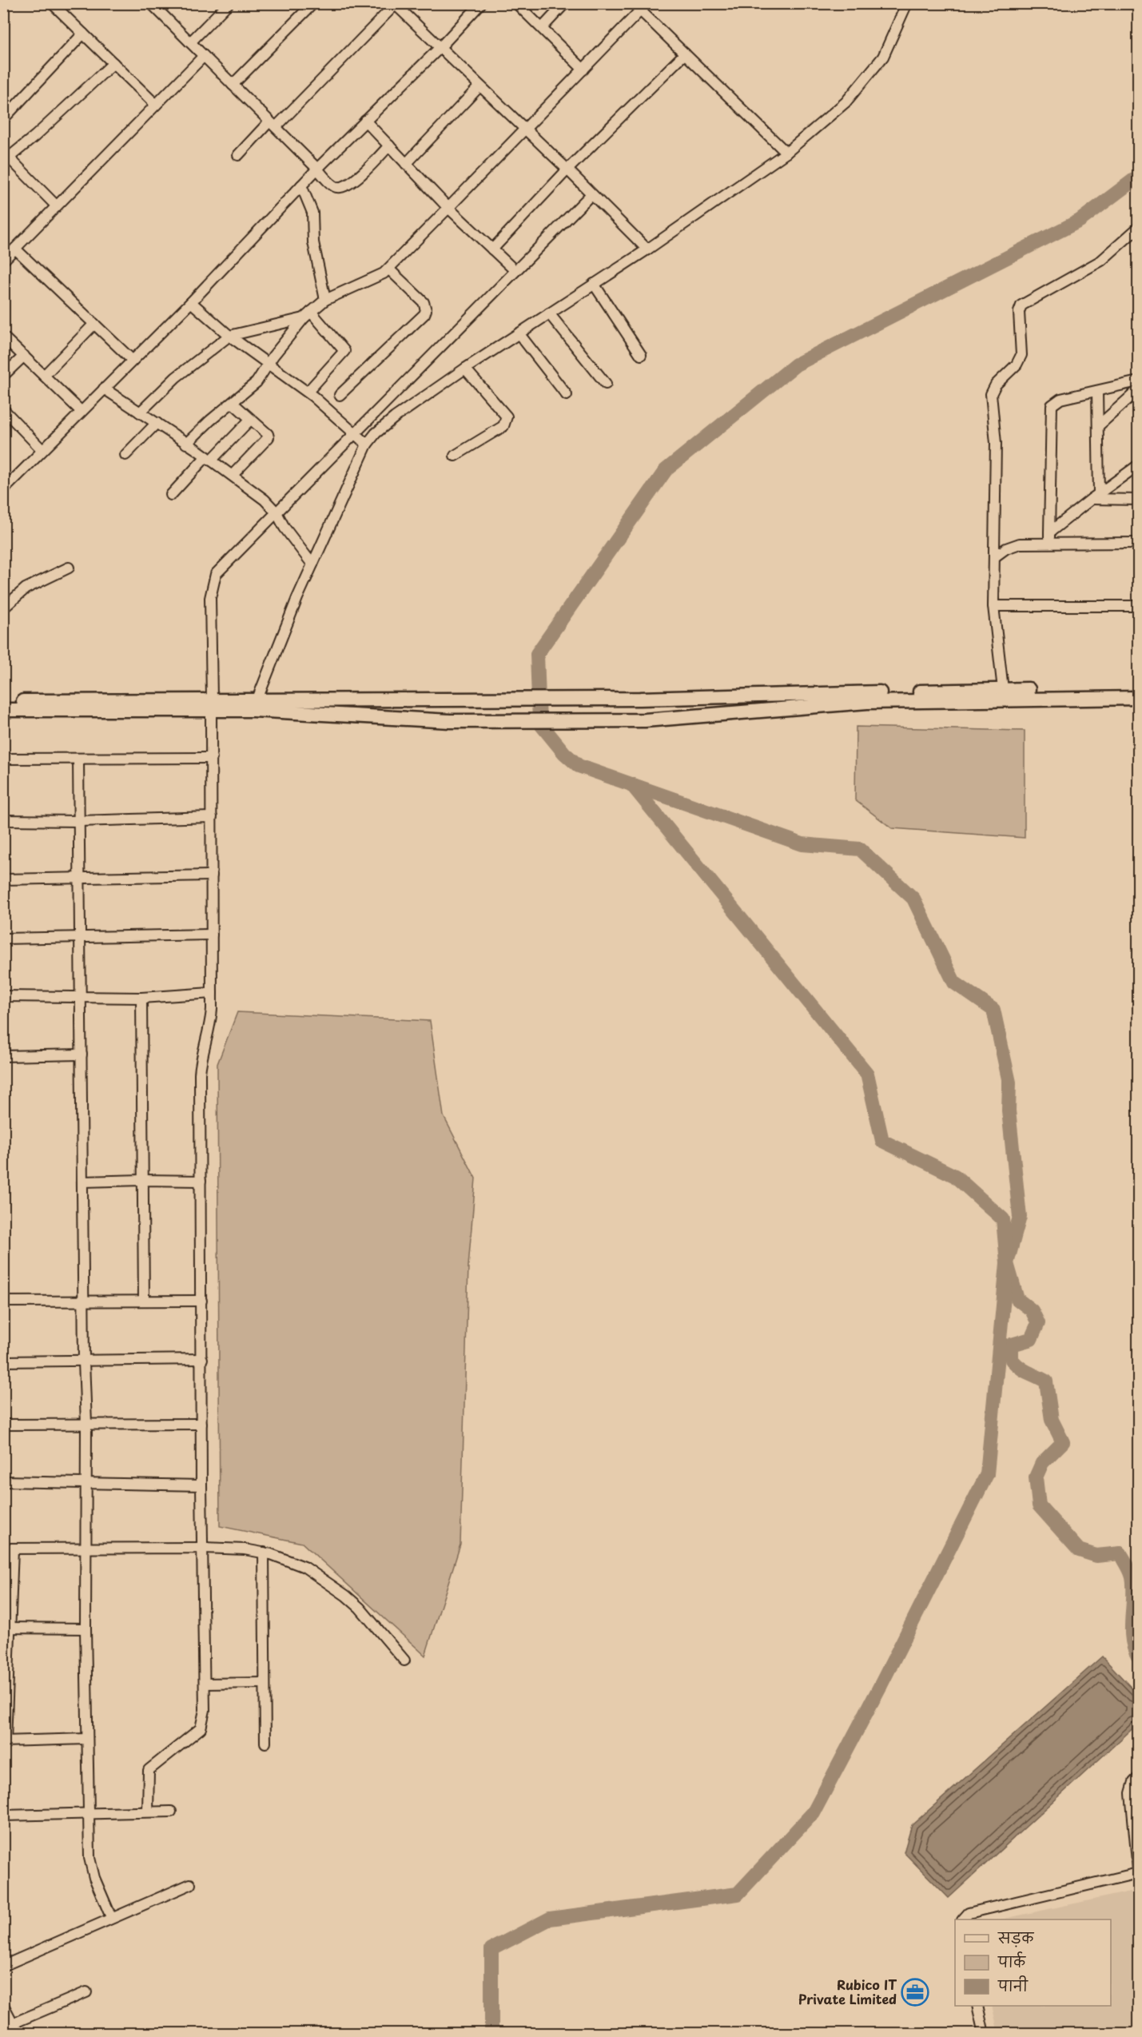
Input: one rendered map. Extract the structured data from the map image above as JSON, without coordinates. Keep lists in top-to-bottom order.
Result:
{
  "places": {
    "office": ["Rubico IT Private Limited"]
  },
  "legend": ["सड़क", "पार्क", "पानी"]
}
